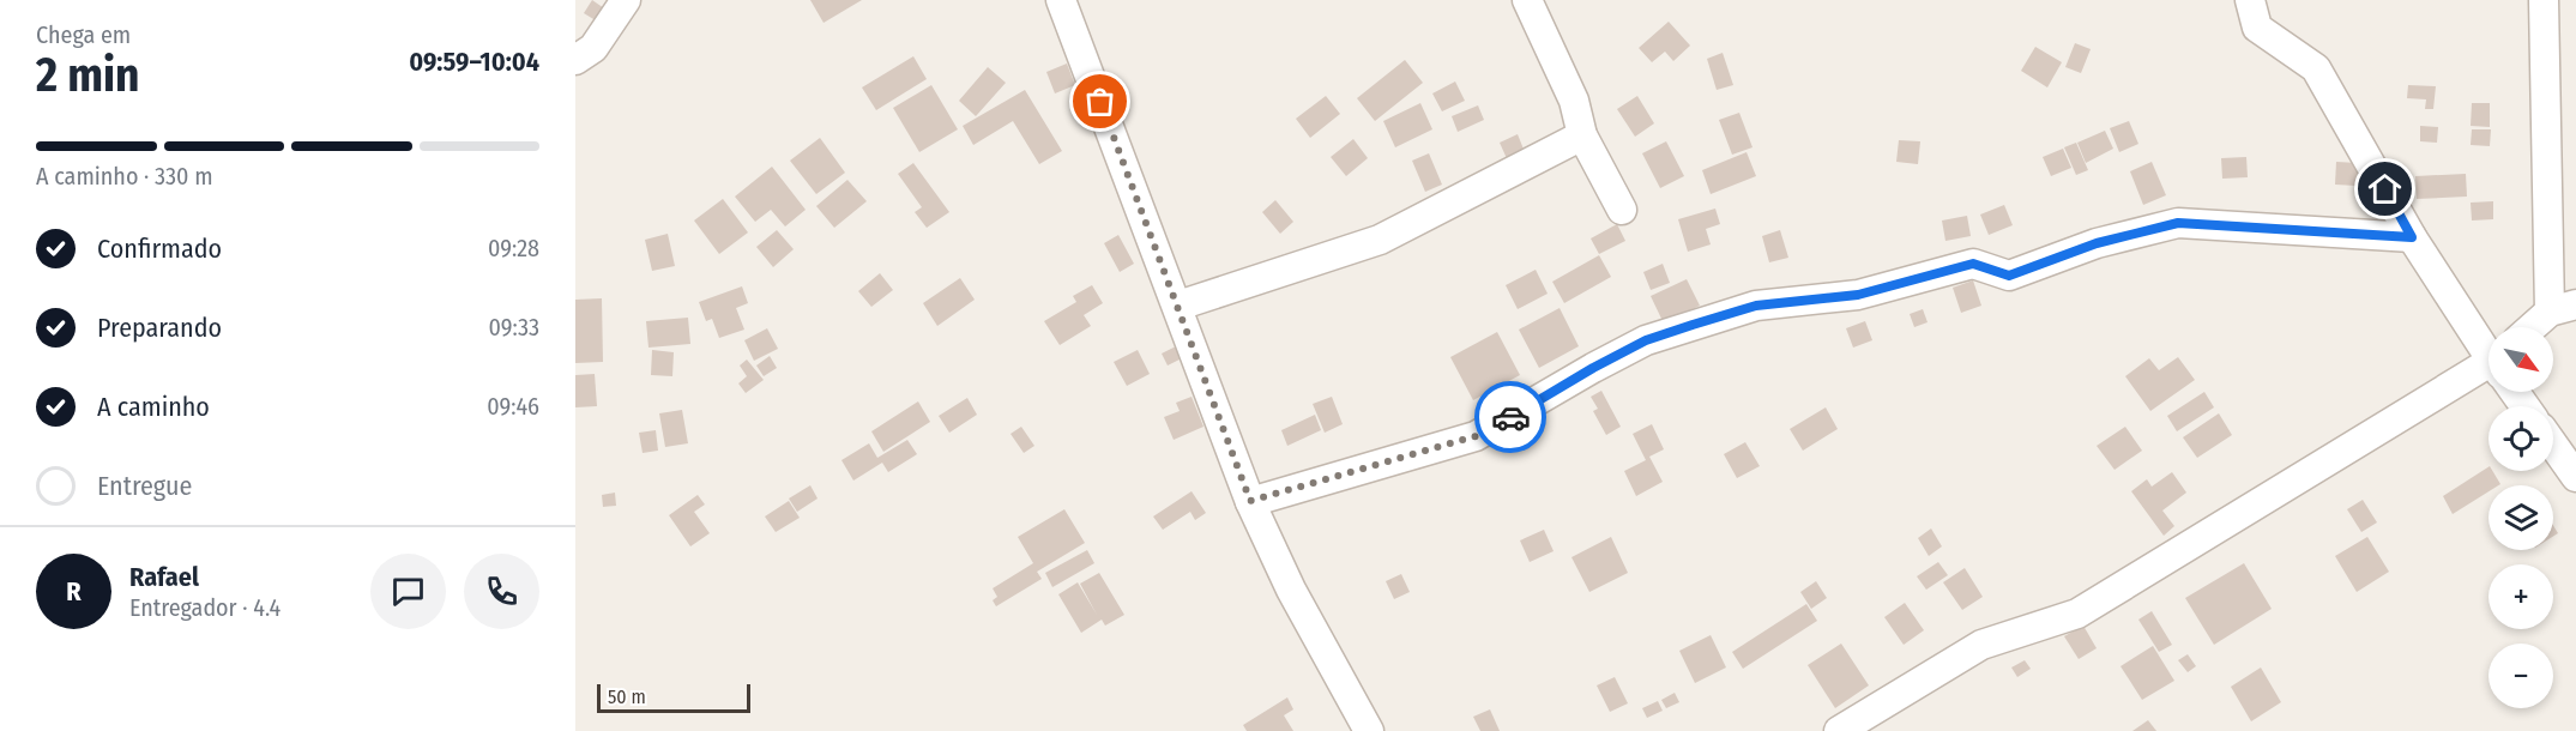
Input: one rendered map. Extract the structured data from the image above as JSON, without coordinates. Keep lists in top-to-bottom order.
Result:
{
  "scale_bar": "50 m",
  "north": "bottom right",
  "page": {
    "heading": ["2 min", "Chega em", "09:59–10:04"],
    "panel": ["Rafael", "Entregador · 4.4"],
    "bar": "A caminho · 330 m",
    "list": [
      ["Confirmado", "09:28"],
      ["Preparando", "09:33"],
      ["A caminho", "09:46"],
      "Entregue"
    ],
    "map_buttons": ["+", "−"],
    "round": "R",
    "scale": "50 m"
  }
}
